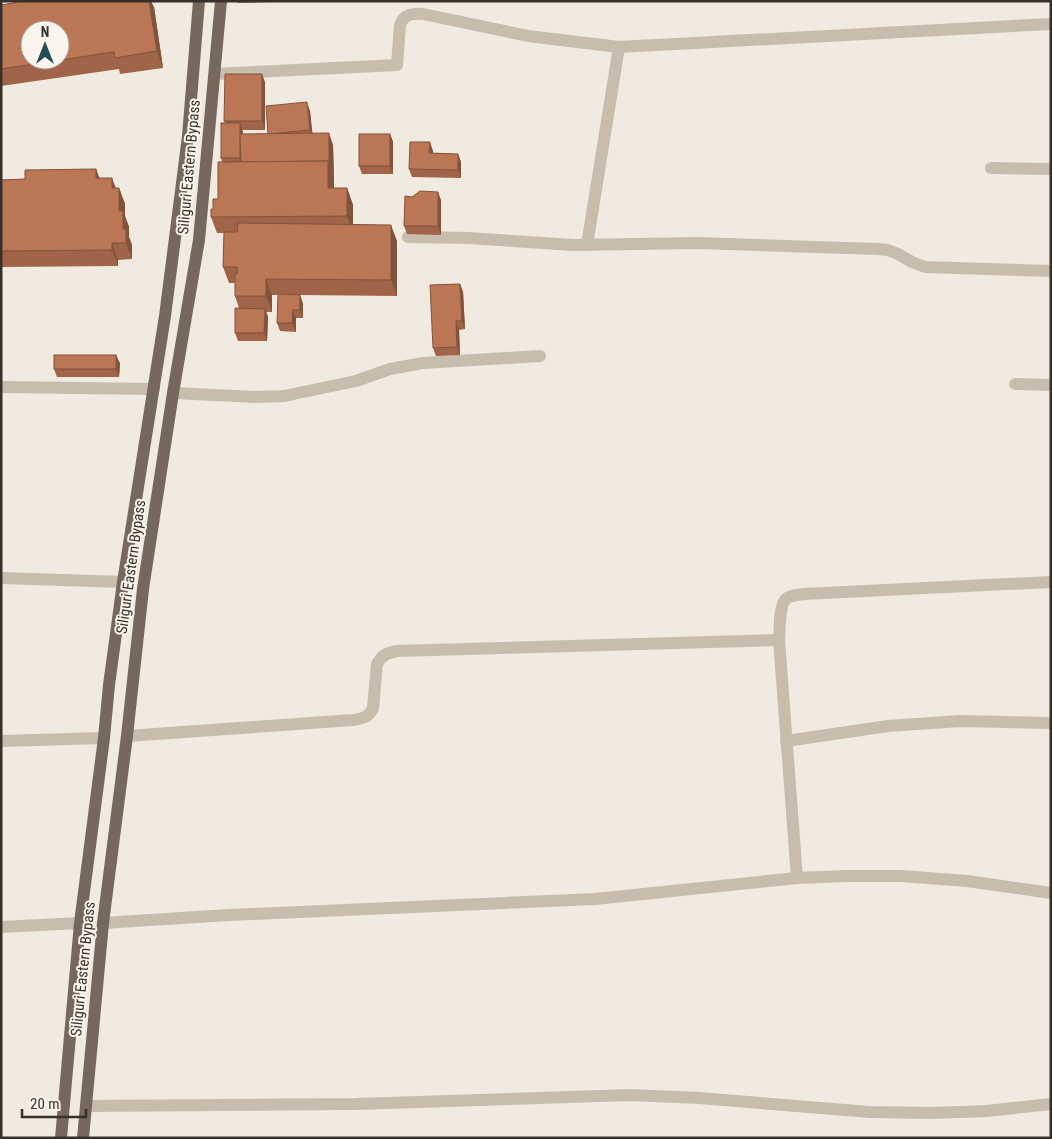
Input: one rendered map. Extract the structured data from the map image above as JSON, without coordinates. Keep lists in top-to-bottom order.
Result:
{
  "streets": {
    "main road": ["Siliguri Eastern Bypass"]
  },
  "scale_bar": "20 m",
  "north": "top"
}
